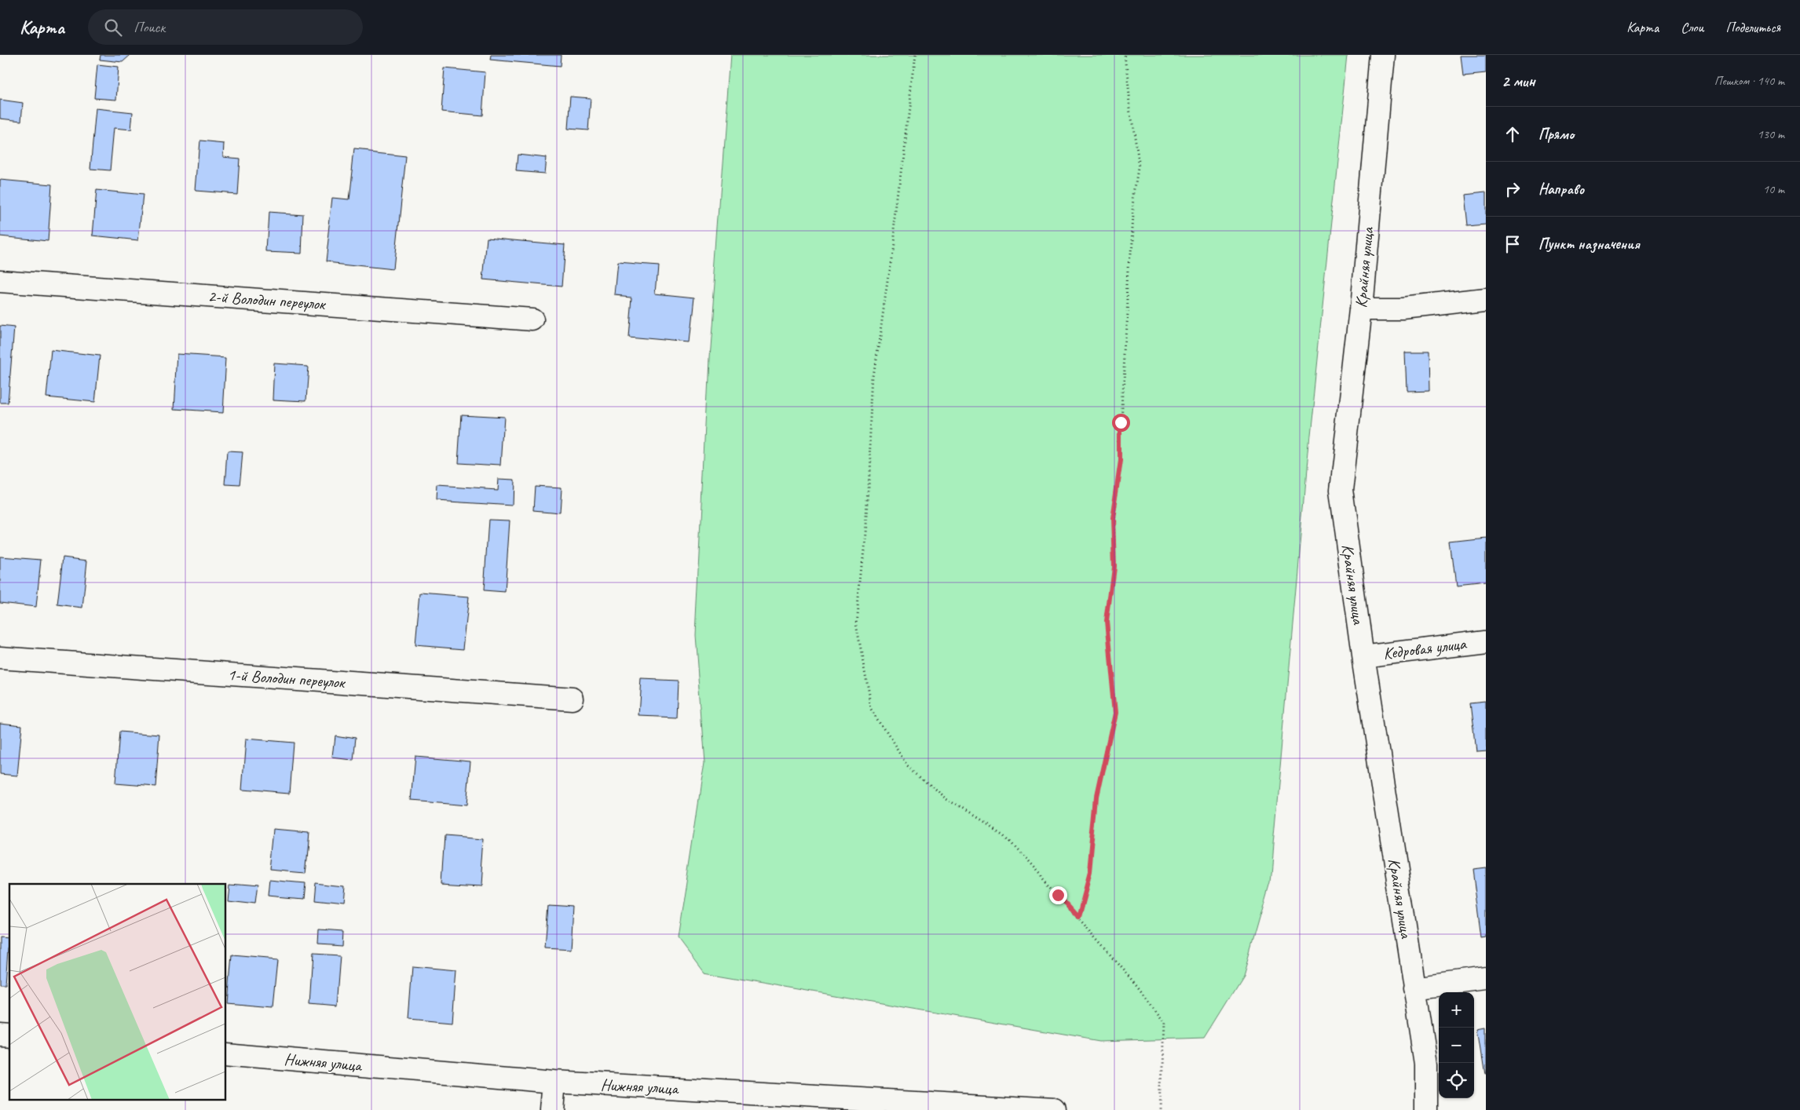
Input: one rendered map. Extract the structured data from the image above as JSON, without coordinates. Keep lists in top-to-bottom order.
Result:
{
  "streets": {
    "street": [
      "Крайняя улица",
      "2-й Володин переулок",
      "Кедровая улица",
      "1-й Володин переулок",
      "Нижняя улица"
    ]
  },
  "crossings": [
    ["Крайняя улица", "Кедровая улица"]
  ],
  "page": {
    "header": "Карта",
    "search": "Поиск",
    "nav": ["Карта", "Слои", "Поделиться"],
    "heading": ["2 мин", "Пешком · 140 m"],
    "list": [
      ["Прямо", "130 m"],
      ["Направо", "10 m"],
      "Пункт назначения"
    ],
    "map_buttons": ["+", "−"]
  }
}
